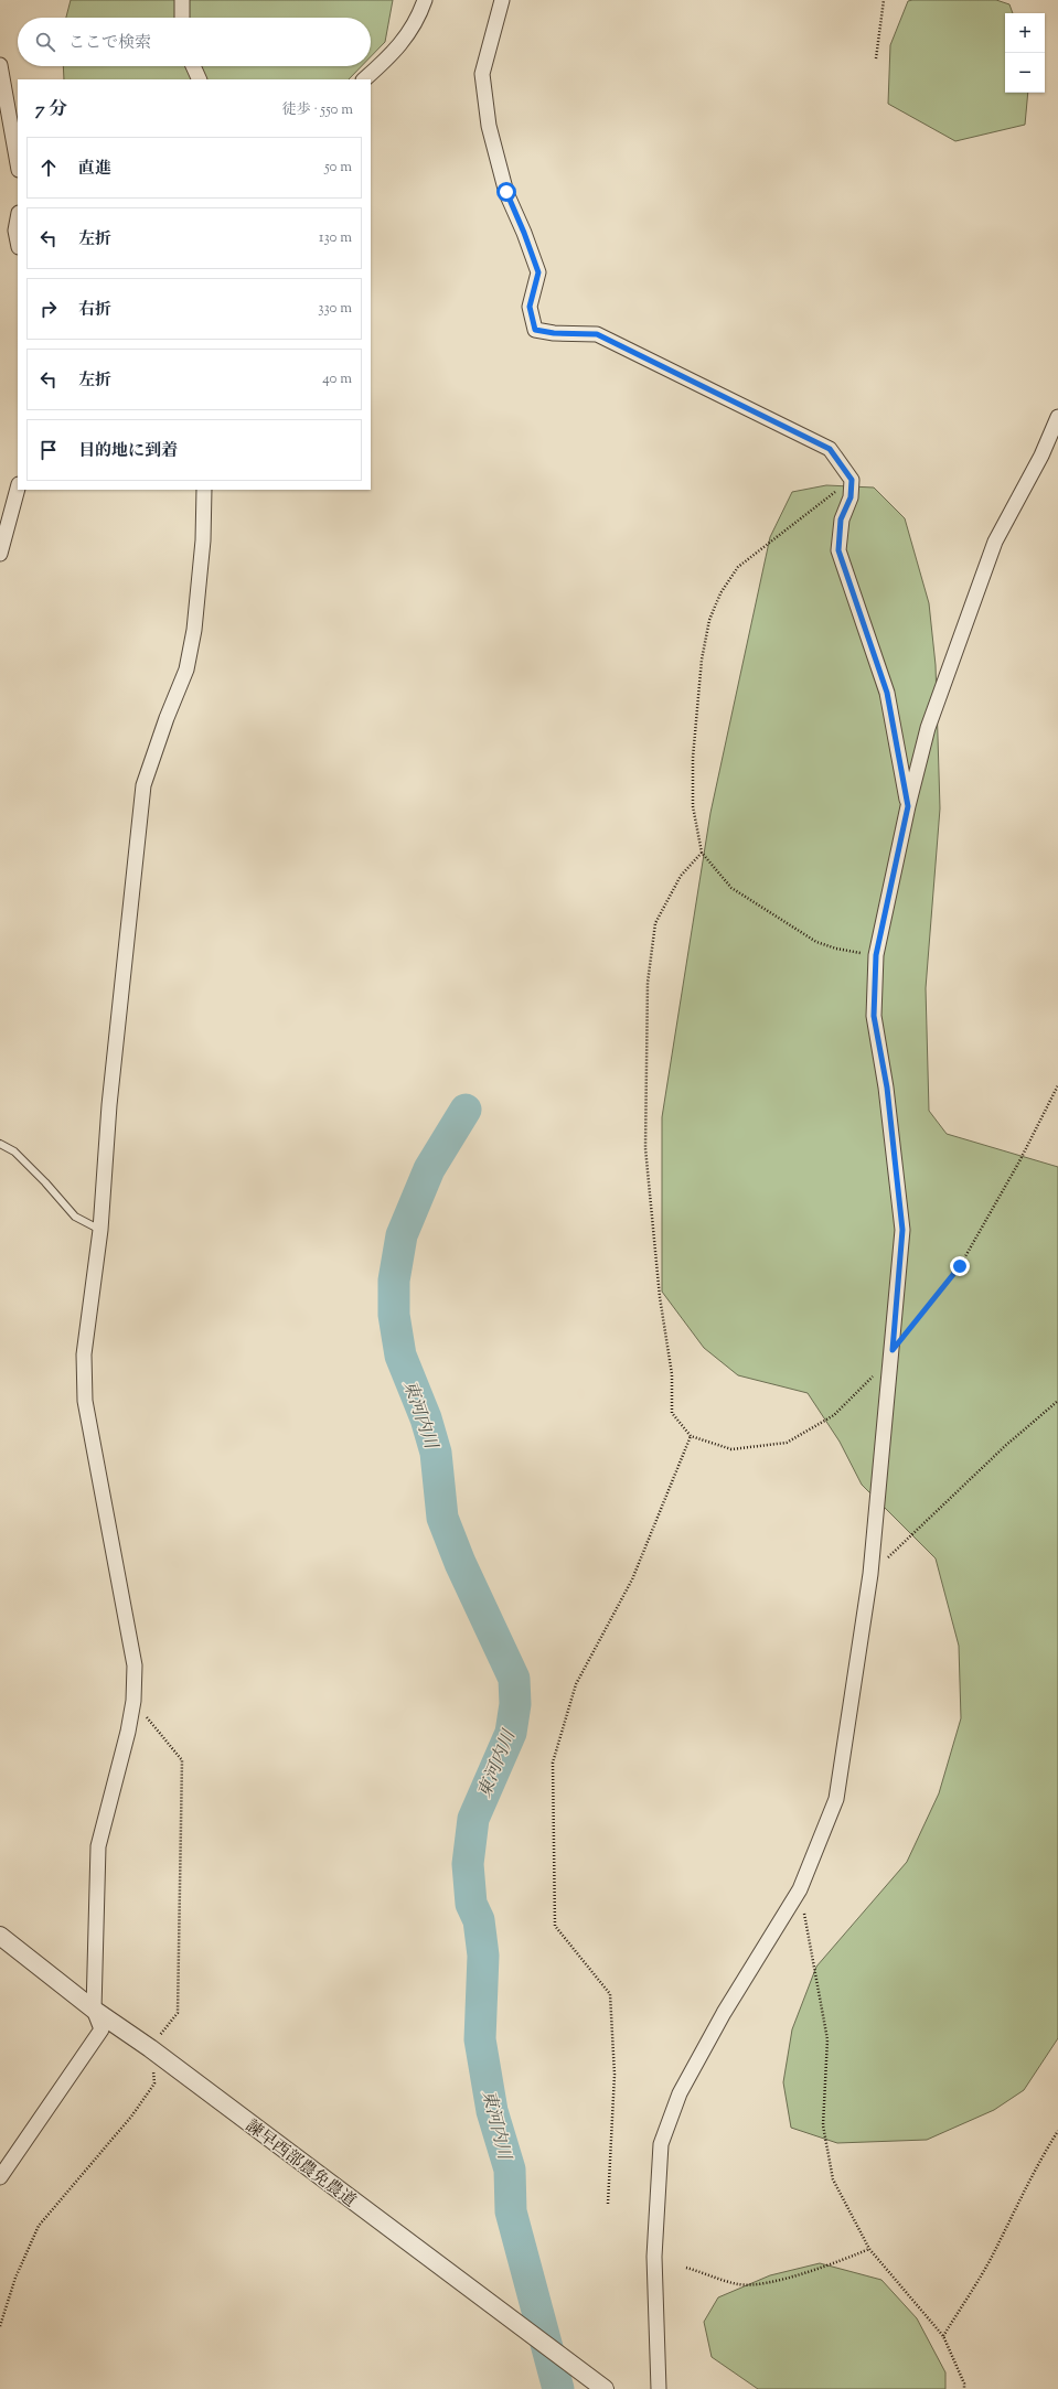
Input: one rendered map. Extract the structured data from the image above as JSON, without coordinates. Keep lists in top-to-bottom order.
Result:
{
  "streets": {
    "street": ["諫早西部農免農道"]
  },
  "water": ["東河内川"],
  "page": {
    "map_buttons": ["+", "−"],
    "search": "ここで検索",
    "heading": ["7 分", "徒歩 · 550 m"],
    "list": [
      ["直進", "50 m"],
      ["左折", "130 m"],
      ["右折", "330 m"],
      ["左折", "40 m"],
      "目的地に到着"
    ]
  }
}
